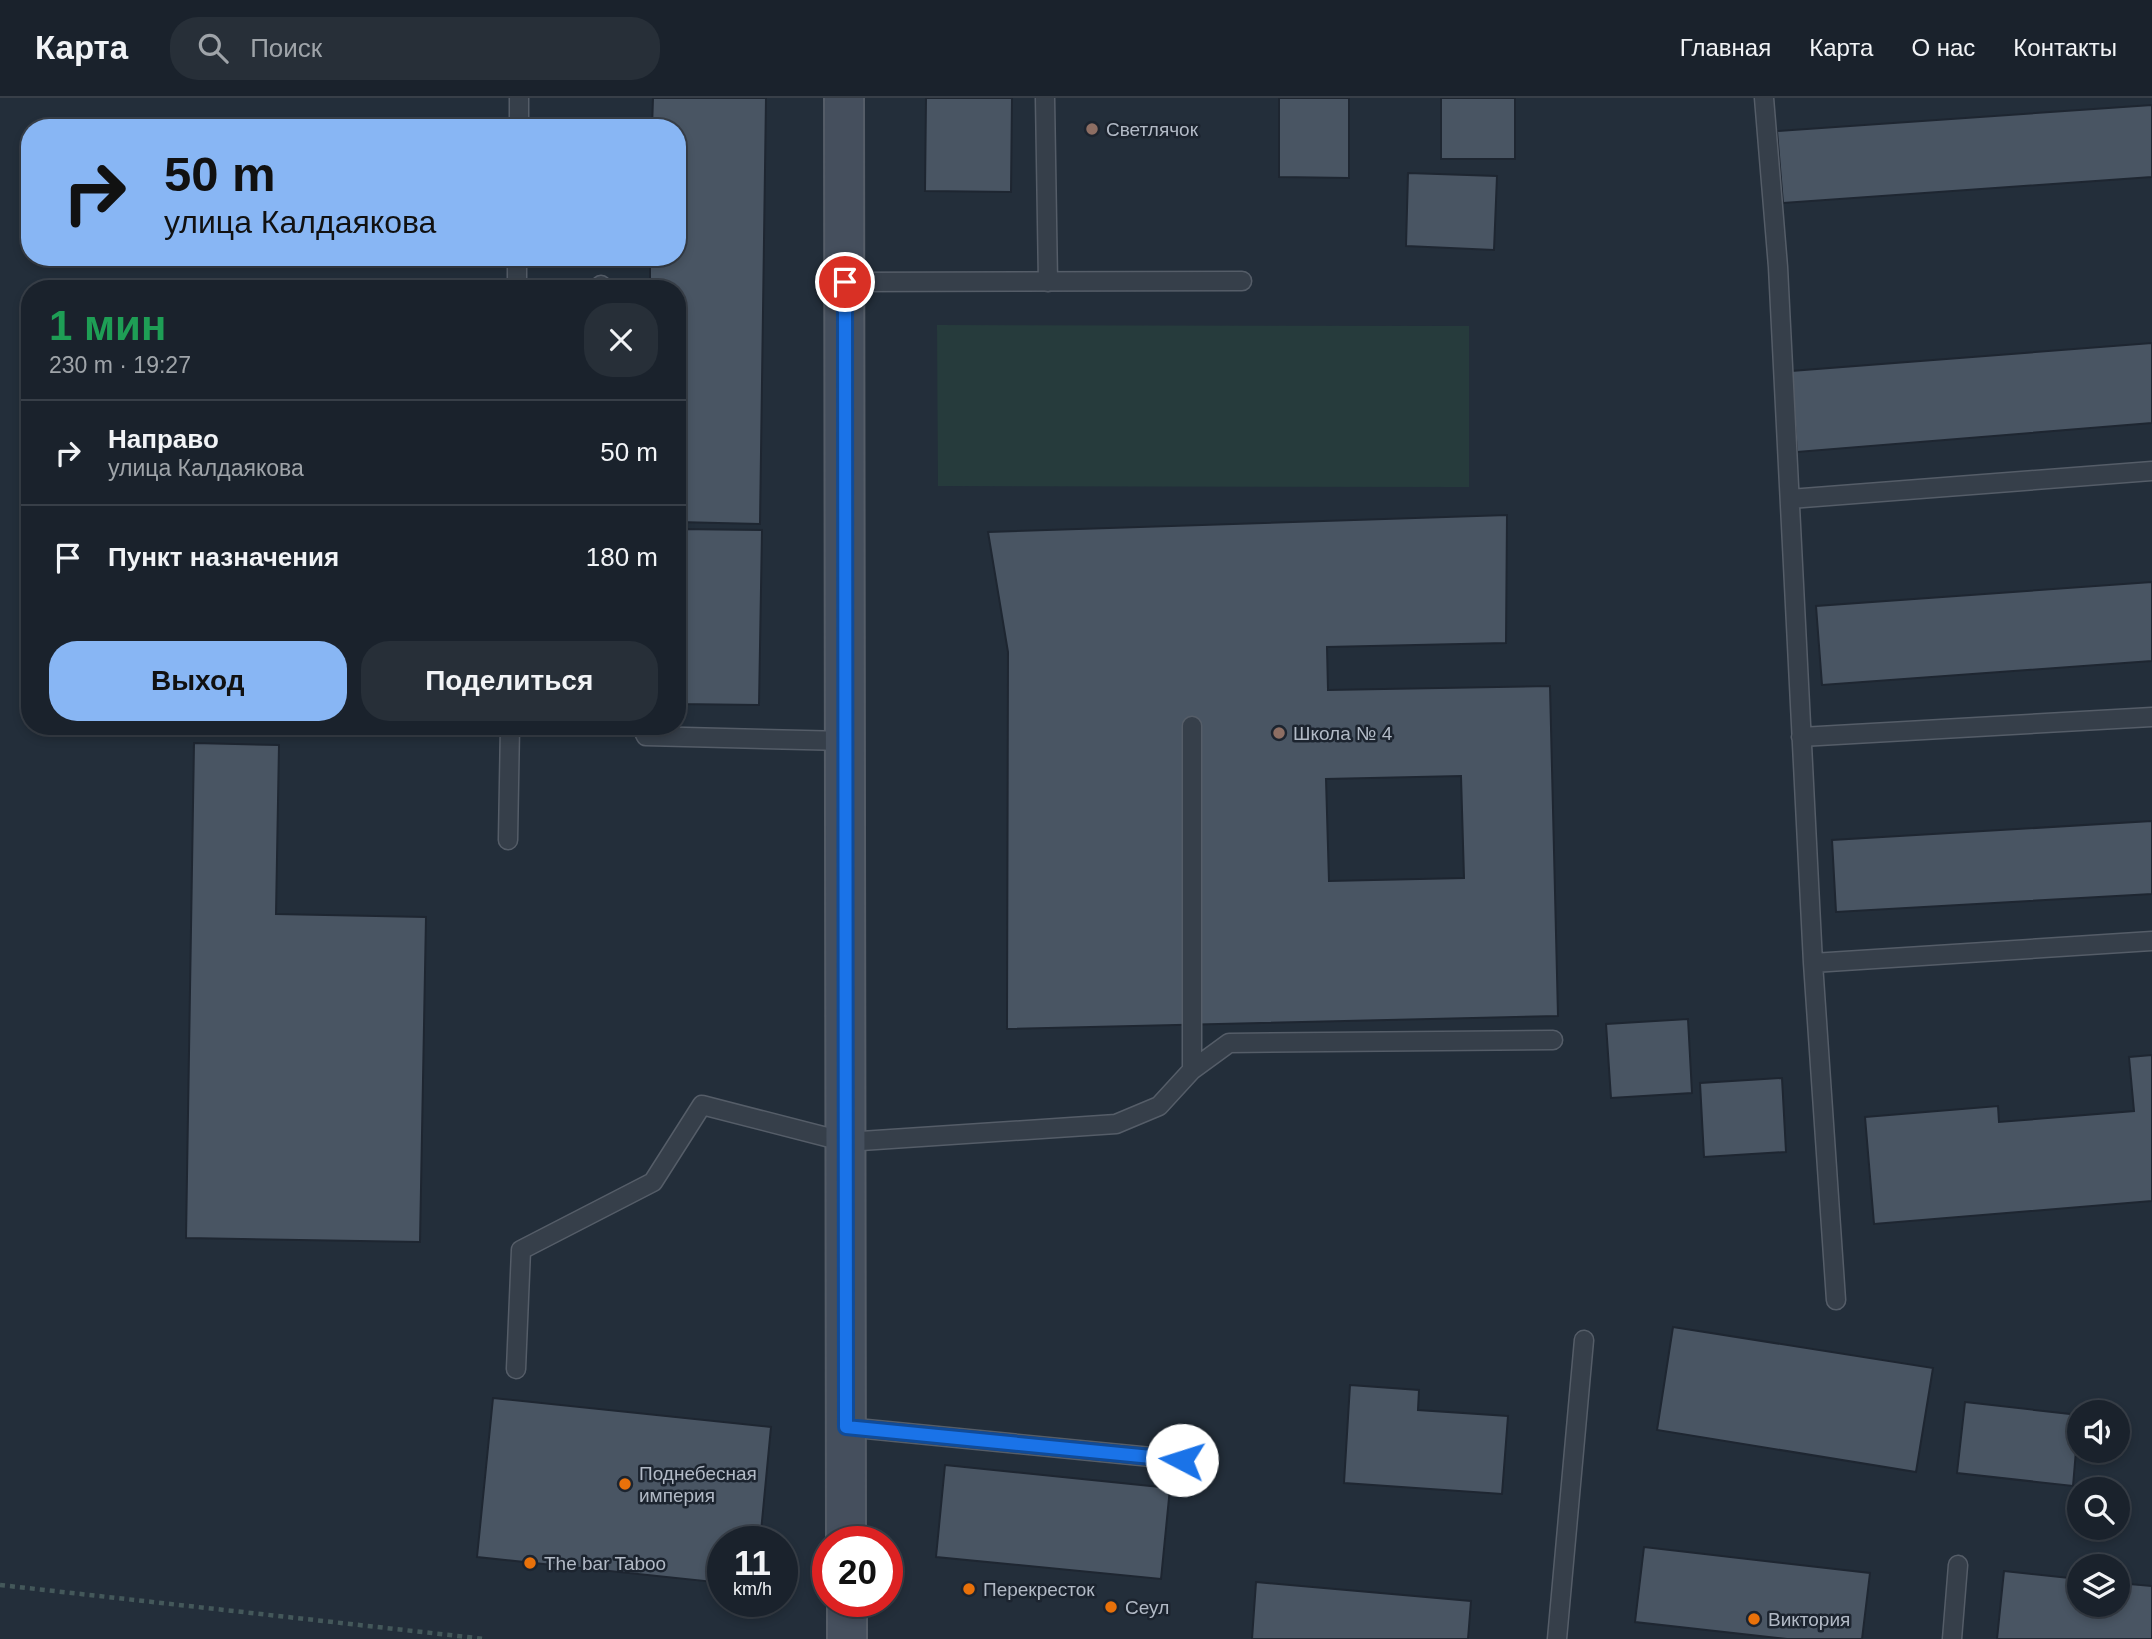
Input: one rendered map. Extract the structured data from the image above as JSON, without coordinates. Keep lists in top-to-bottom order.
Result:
{
  "places": [
    "Светлячок",
    "Школа № 4",
    "Поднебесная империя",
    "The bar Taboo",
    "Перекресток",
    "Сеул",
    "Виктория"
  ],
  "page": {
    "header": "Карта",
    "search": "Поиск",
    "nav": [
      "Главная",
      "Карта",
      "О нас",
      "Контакты"
    ],
    "turn": ["50 m", "улица Калдаякова"],
    "heading": ["1 мин", "230 m · 19:27"],
    "list": [
      {
        "name": "Направо",
        "note": "улица Калдаякова",
        "value": "50 m"
      },
      {
        "name": "Пункт назначения",
        "value": "180 m"
      }
    ],
    "buttons": ["Выход", "Поделиться"],
    "speed": "11 km/h",
    "limit": "20"
  }
}
